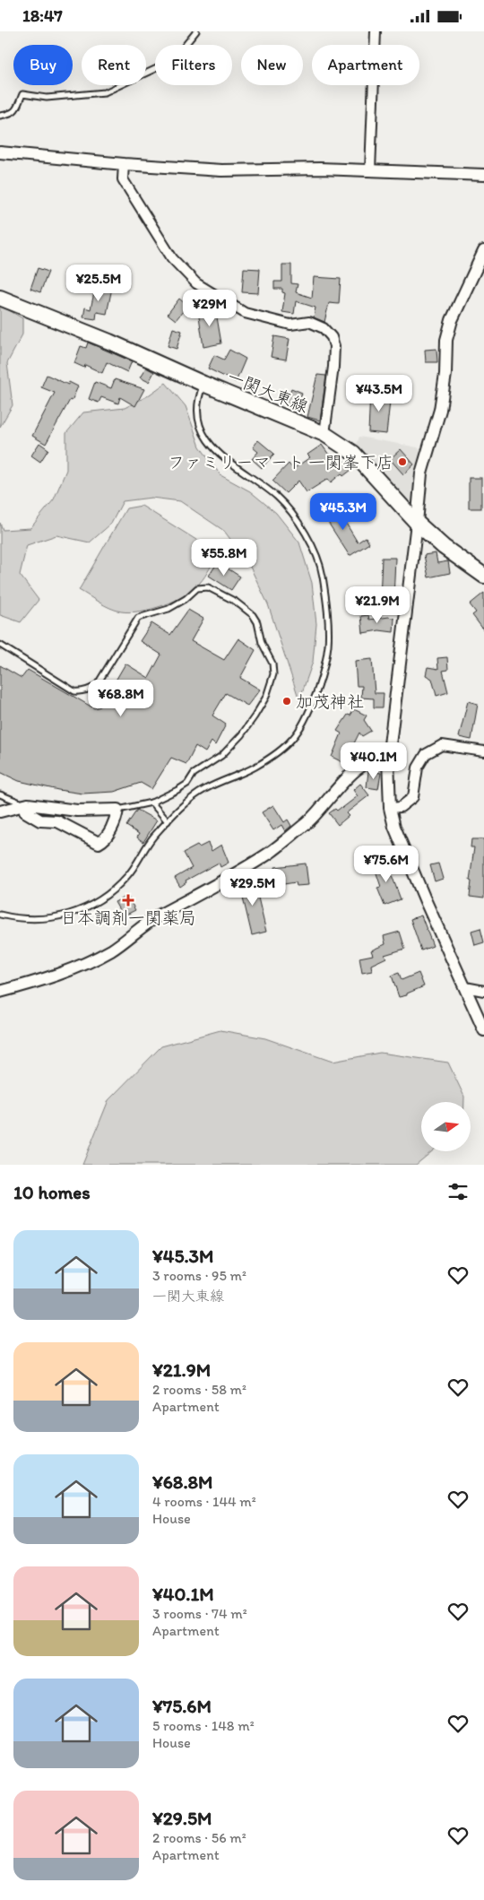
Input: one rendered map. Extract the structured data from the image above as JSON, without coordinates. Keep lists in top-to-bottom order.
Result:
{
  "streets": {
    "main road": ["一関大東線"]
  },
  "places": {
    "other": ["ファミリーマート 一関峯下店", "加茂神社"],
    "health": ["日本調剤一関薬局"]
  },
  "north": "right",
  "page": {
    "status": "18:47",
    "chip": [
      "Buy",
      "Rent",
      "Filters",
      "New",
      "Apartment"
    ],
    "price": [
      "¥25.5M",
      "¥29M",
      "¥43.5M",
      "¥45.3M",
      "¥55.8M",
      "¥21.9M",
      "¥68.8M",
      "¥40.1M",
      "¥75.6M",
      "¥29.5M"
    ],
    "heading": "10 homes",
    "list": [
      {
        "name": "¥45.3M",
        "note": "3 rooms · 95 m² · 一関大東線"
      },
      {
        "name": "¥21.9M",
        "note": "2 rooms · 58 m² · Apartment"
      },
      {
        "name": "¥68.8M",
        "note": "4 rooms · 144 m² · House"
      },
      {
        "name": "¥40.1M",
        "note": "3 rooms · 74 m² · Apartment"
      },
      {
        "name": "¥75.6M",
        "note": "5 rooms · 148 m² · House"
      },
      {
        "name": "¥29.5M",
        "note": "2 rooms · 56 m² · Apartment"
      }
    ]
  }
}
